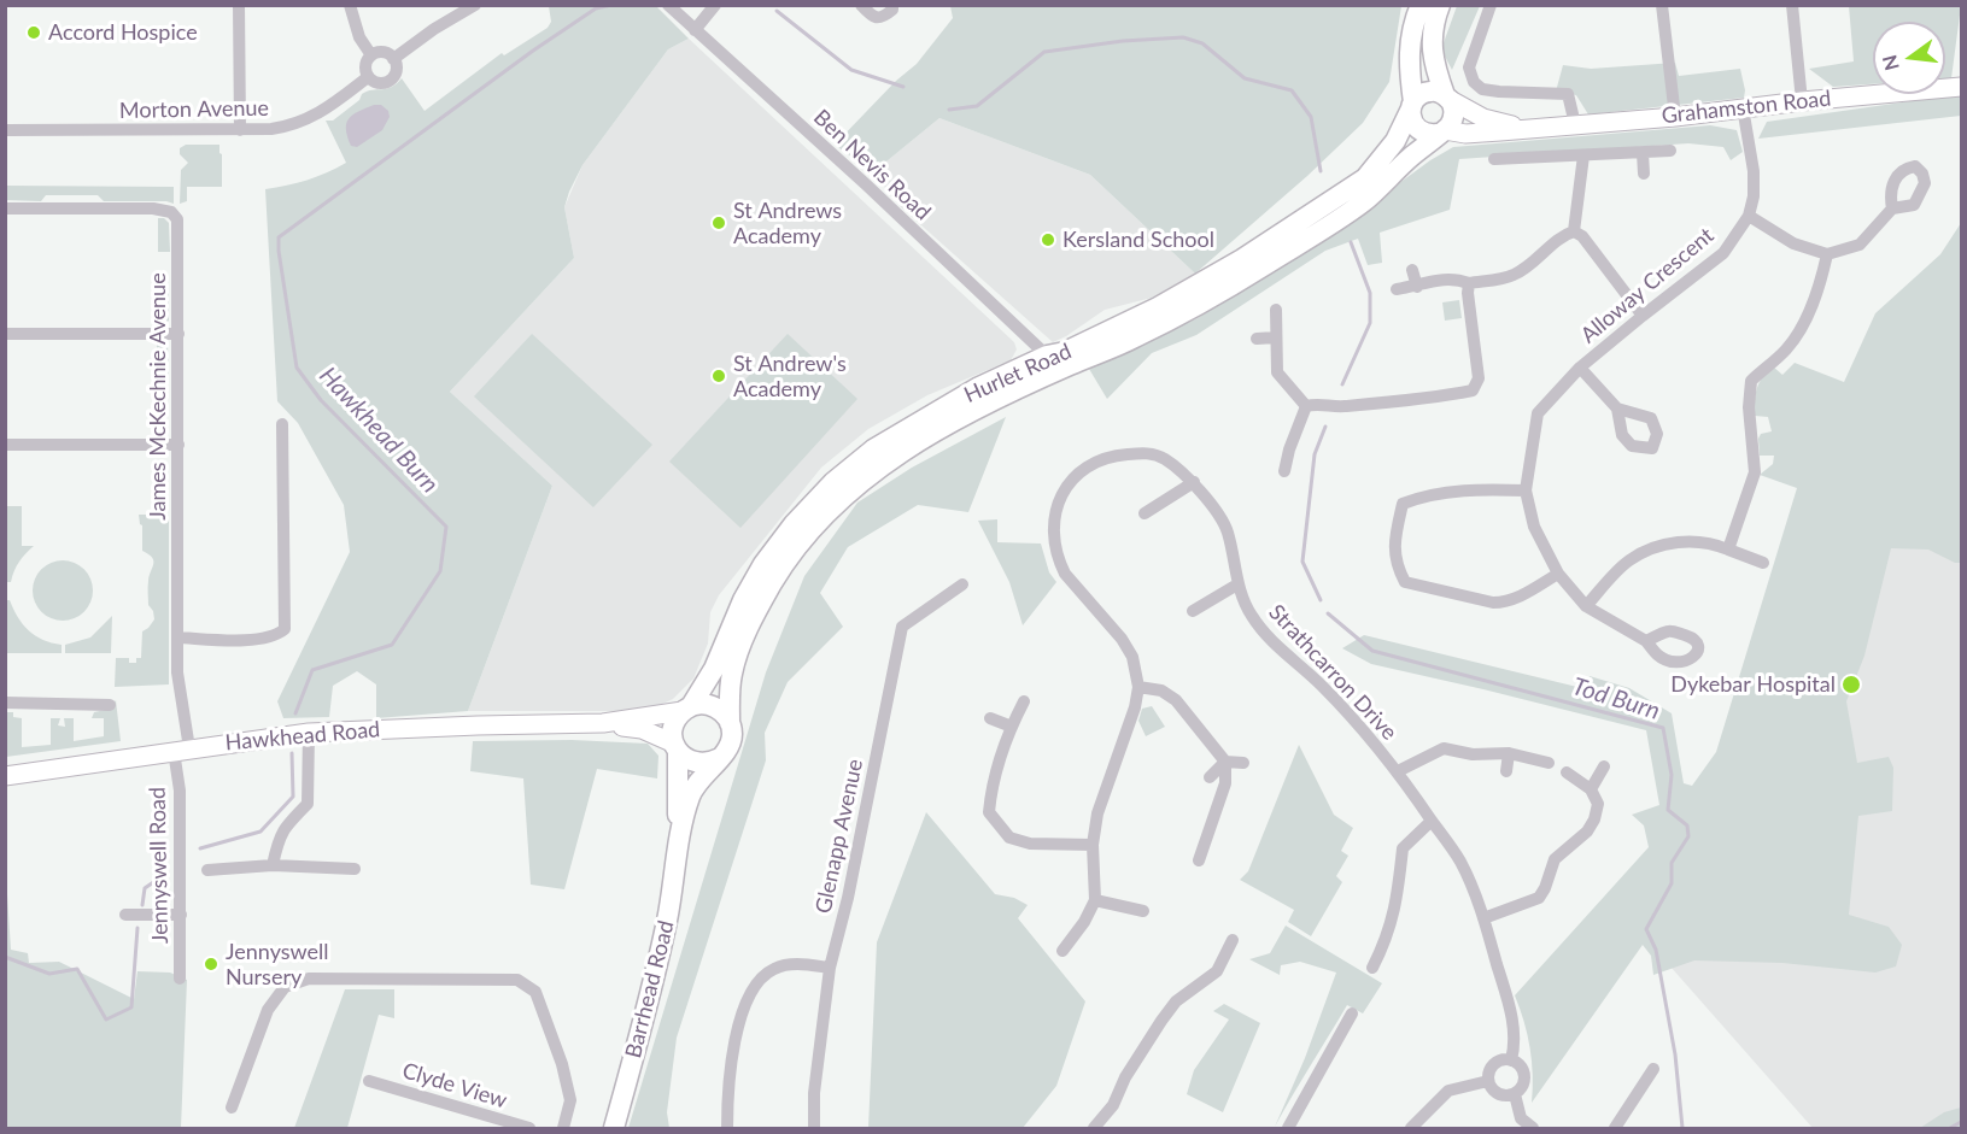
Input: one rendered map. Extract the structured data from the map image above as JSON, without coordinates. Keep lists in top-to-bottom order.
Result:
{
  "streets": {
    "main road": ["Hurlet Road", "Barrhead Road"],
    "street": [
      "Grahamston Road",
      "Morton Avenue",
      "Ben Nevis Road",
      "Alloway Crescent",
      "James McKechnie Avenue",
      "Strathcarron Drive",
      "Hawkhead Road",
      "Glenapp Avenue",
      "Jennyswell Road",
      "Clyde View"
    ]
  },
  "crossings": [
    ["Grahamston Road", "Alloway Crescent"],
    ["Grahamston Road", "Hurlet Road"],
    ["Ben Nevis Road", "Hurlet Road"],
    ["Hurlet Road", "Hawkhead Road"],
    ["Hurlet Road", "Barrhead Road"],
    ["James McKechnie Avenue", "Hawkhead Road"],
    ["James McKechnie Avenue", "Jennyswell Road"],
    ["Hawkhead Road", "Jennyswell Road"],
    ["Hawkhead Road", "Barrhead Road"]
  ],
  "water": ["Hawkhead Burn", "Tod Burn"],
  "places": [
    "Accord Hospice",
    "St Andrews Academy",
    "Kersland School",
    "St Andrew's Academy",
    "Dykebar Hospital",
    "Jennyswell Nursery"
  ],
  "north": "left"
}
